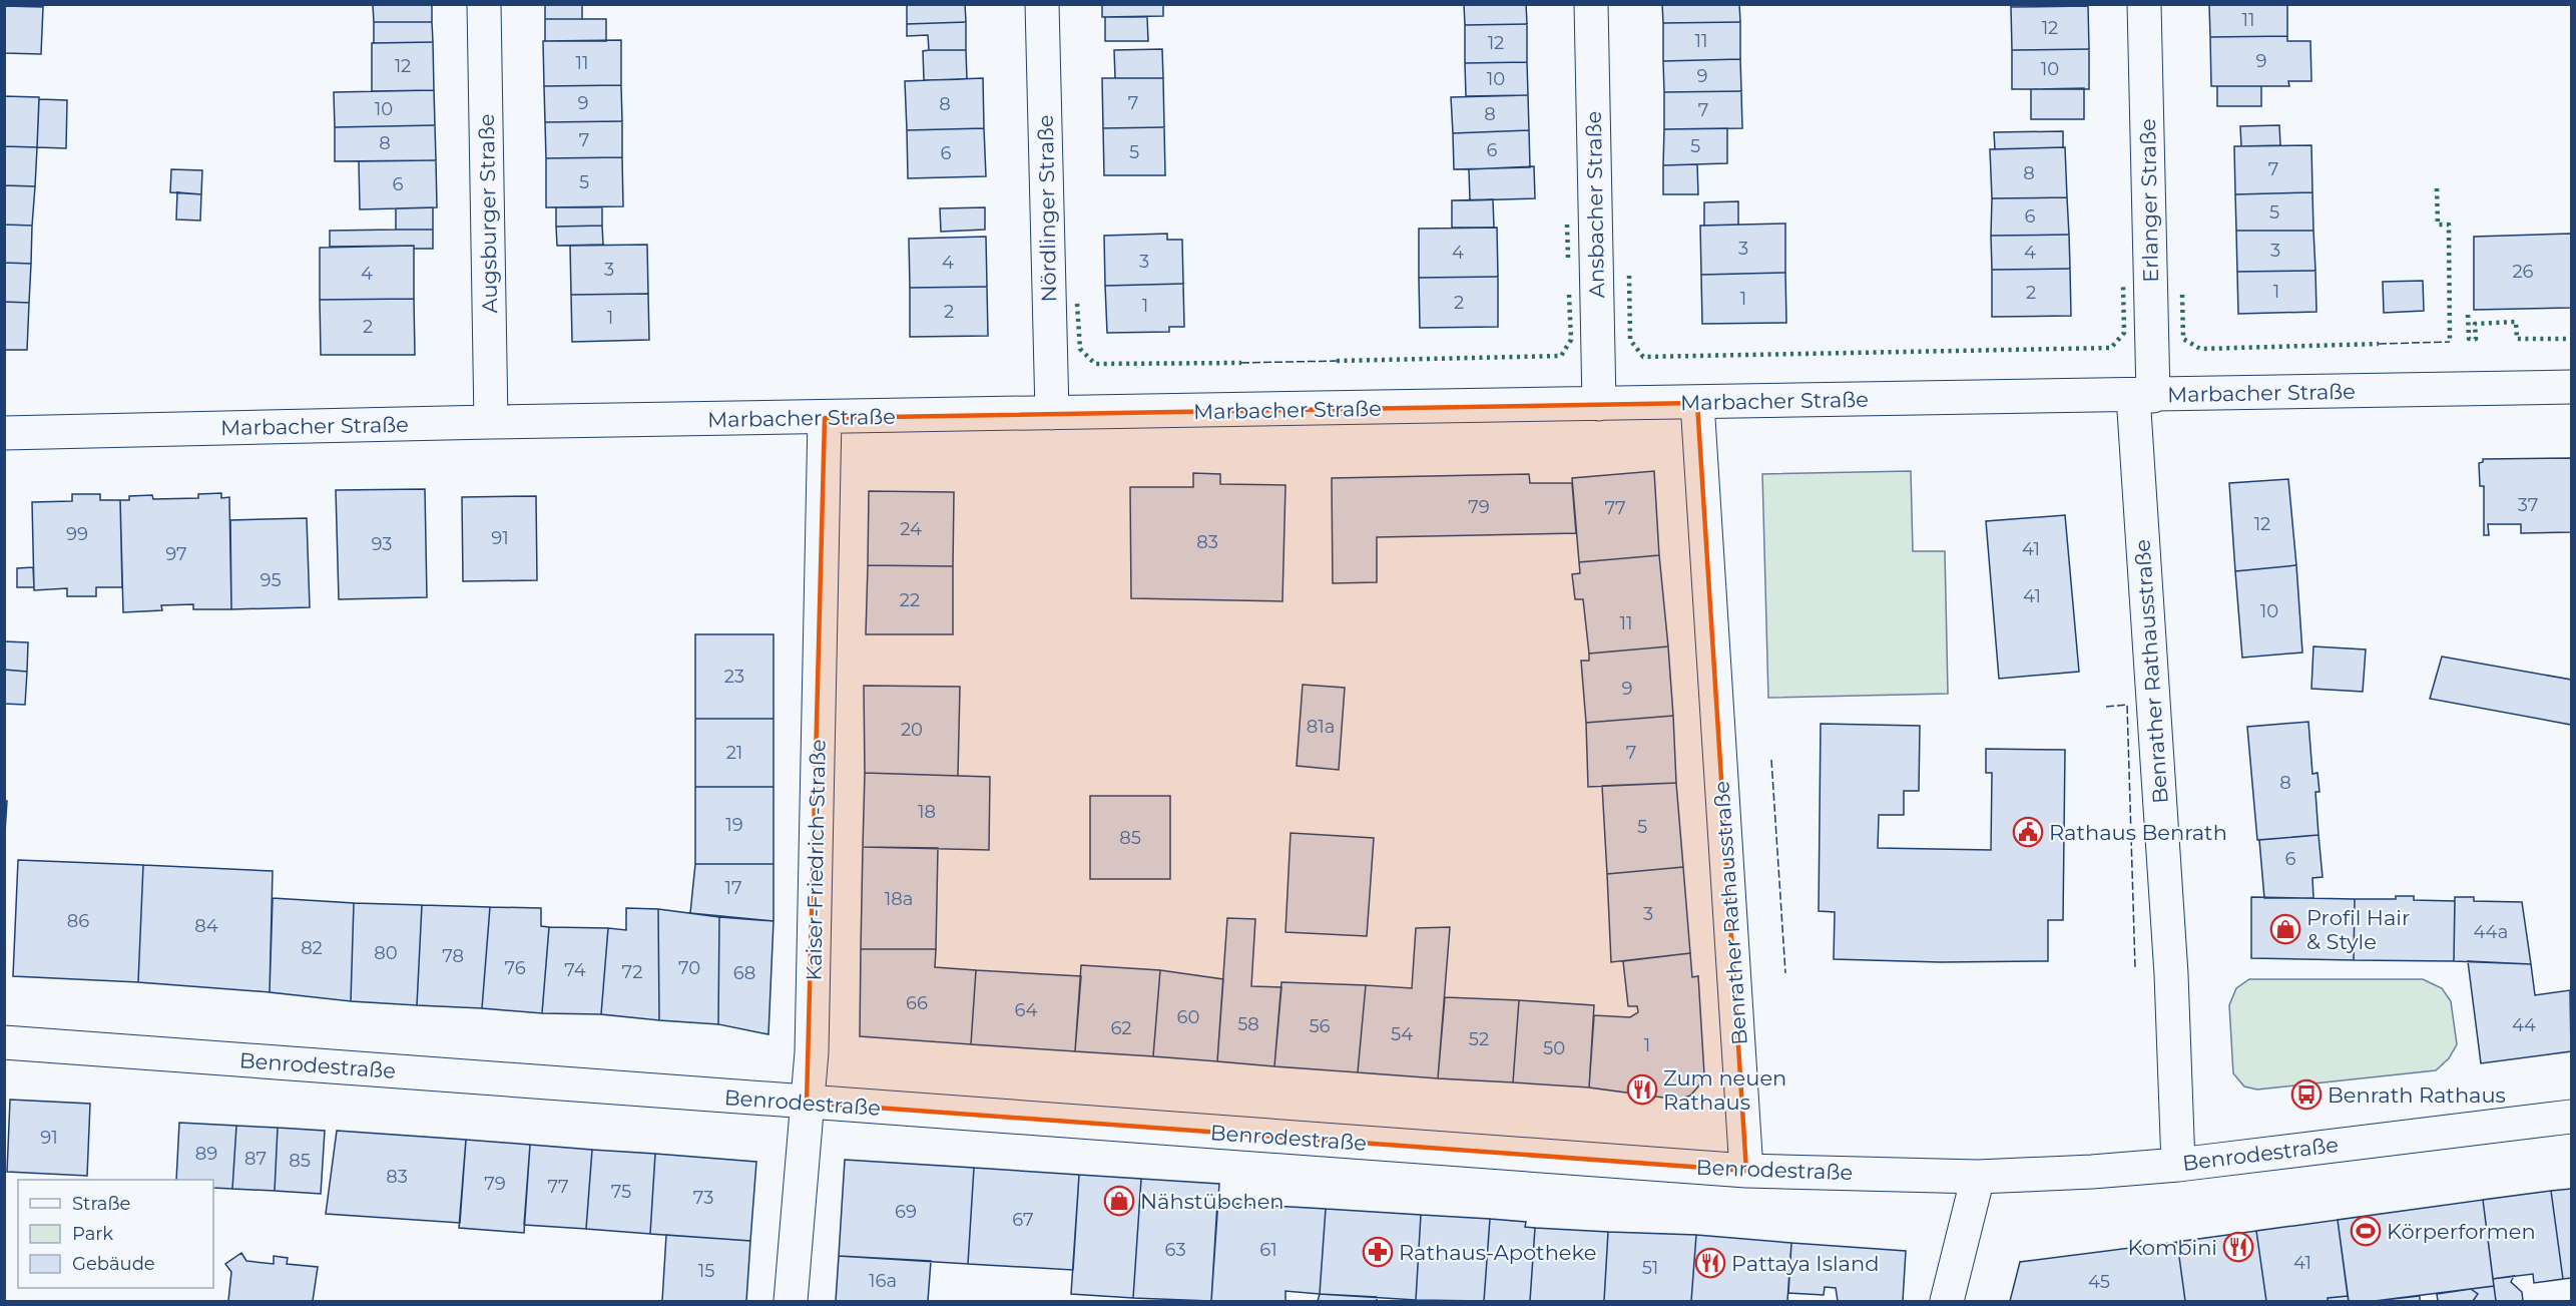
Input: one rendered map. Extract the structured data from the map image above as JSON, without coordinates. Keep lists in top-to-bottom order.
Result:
{
  "streets": {
    "street": [
      "Erlanger Straße",
      "Ansbacher Straße",
      "Nördlinger Straße",
      "Augsburger Straße",
      "Marbacher Straße",
      "Benrather Rathausstraße",
      "Kaiser-Friedrich-Straße",
      "Benrodestraße"
    ]
  },
  "crossings": [
    ["Erlanger Straße", "Marbacher Straße"],
    ["Erlanger Straße", "Benrather Rathausstraße"],
    ["Ansbacher Straße", "Marbacher Straße"],
    ["Nördlinger Straße", "Marbacher Straße"],
    ["Augsburger Straße", "Marbacher Straße"],
    ["Marbacher Straße", "Benrather Rathausstraße"],
    ["Marbacher Straße", "Kaiser-Friedrich-Straße"],
    ["Benrather Rathausstraße", "Benrodestraße"],
    ["Kaiser-Friedrich-Straße", "Benrodestraße"]
  ],
  "places": {
    "public building": ["Rathaus Benrath"],
    "shop": ["Profil Hair & Style", "Nähstübchen"],
    "restaurant": ["Zum neuen Rathaus", "Kombini", "Pattaya Island"],
    "bus stop": ["Benrath Rathaus"],
    "sports": ["Körperformen"],
    "pharmacy": ["Rathaus-Apotheke"]
  },
  "house_numbers": [
    "11",
    "12",
    "11",
    "12",
    "9",
    "11",
    "12",
    "10",
    "9",
    "10",
    "9",
    "7",
    "8",
    "10",
    "7",
    "8",
    "7",
    "8",
    "5",
    "6",
    "5",
    "6",
    "7",
    "8",
    "5",
    "6",
    "5",
    "6",
    "3",
    "3",
    "4",
    "4",
    "3",
    "4",
    "3",
    "26",
    "4",
    "1",
    "2",
    "1",
    "2",
    "1",
    "2",
    "1",
    "2",
    "37",
    "79",
    "77",
    "12",
    "24",
    "99",
    "91",
    "83",
    "93",
    "41",
    "97",
    "95",
    "41",
    "22",
    "10",
    "11",
    "23",
    "9",
    "81a",
    "20",
    "21",
    "7",
    "8",
    "18",
    "19",
    "5",
    "85",
    "6",
    "17",
    "18a",
    "3",
    "86",
    "84",
    "44a",
    "82",
    "80",
    "78",
    "76",
    "70",
    "74",
    "72",
    "68",
    "66",
    "64",
    "60",
    "58",
    "44",
    "56",
    "62",
    "54",
    "52",
    "1",
    "50",
    "91",
    "89",
    "87",
    "85",
    "83",
    "79",
    "77",
    "75",
    "73",
    "69",
    "67",
    "63",
    "61",
    "41",
    "51",
    "15",
    "16a",
    "45"
  ],
  "legend": ["Straße", "Park", "Gebäude"]
}
